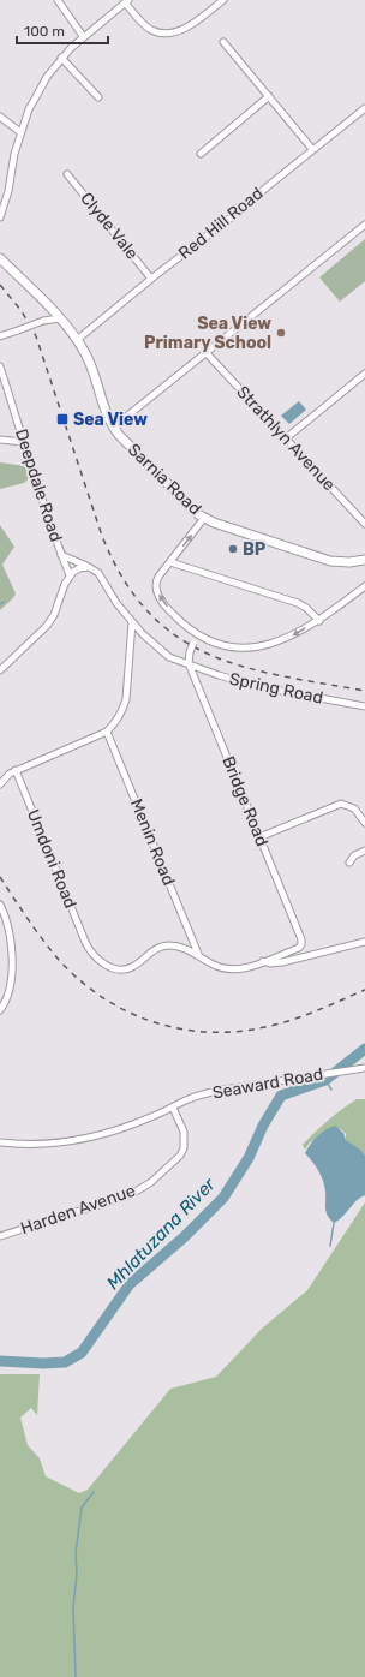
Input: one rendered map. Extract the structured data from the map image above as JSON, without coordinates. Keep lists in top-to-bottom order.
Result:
{
  "streets": {
    "main road": ["Sarnia Road"],
    "street": [
      "Red Hill Road",
      "Clyde Vale",
      "Strathlyn Avenue",
      "Deepdale Road",
      "Spring Road",
      "Bridge Road",
      "Menin Road",
      "Umdoni Road",
      "Seaward Road",
      "Harden Avenue"
    ]
  },
  "crossings": [
    ["Red Hill Road", "Clyde Vale"],
    ["Red Hill Road", "Sarnia Road"],
    ["Spring Road", "Bridge Road"],
    ["Menin Road", "Umdoni Road"],
    ["Seaward Road", "Harden Avenue"]
  ],
  "water": ["Mhlatuzana River"],
  "places": {
    "other": ["Sea View Primary School", "BP"],
    "transit": ["Sea View"]
  },
  "scale_bar": "100 m"
}
